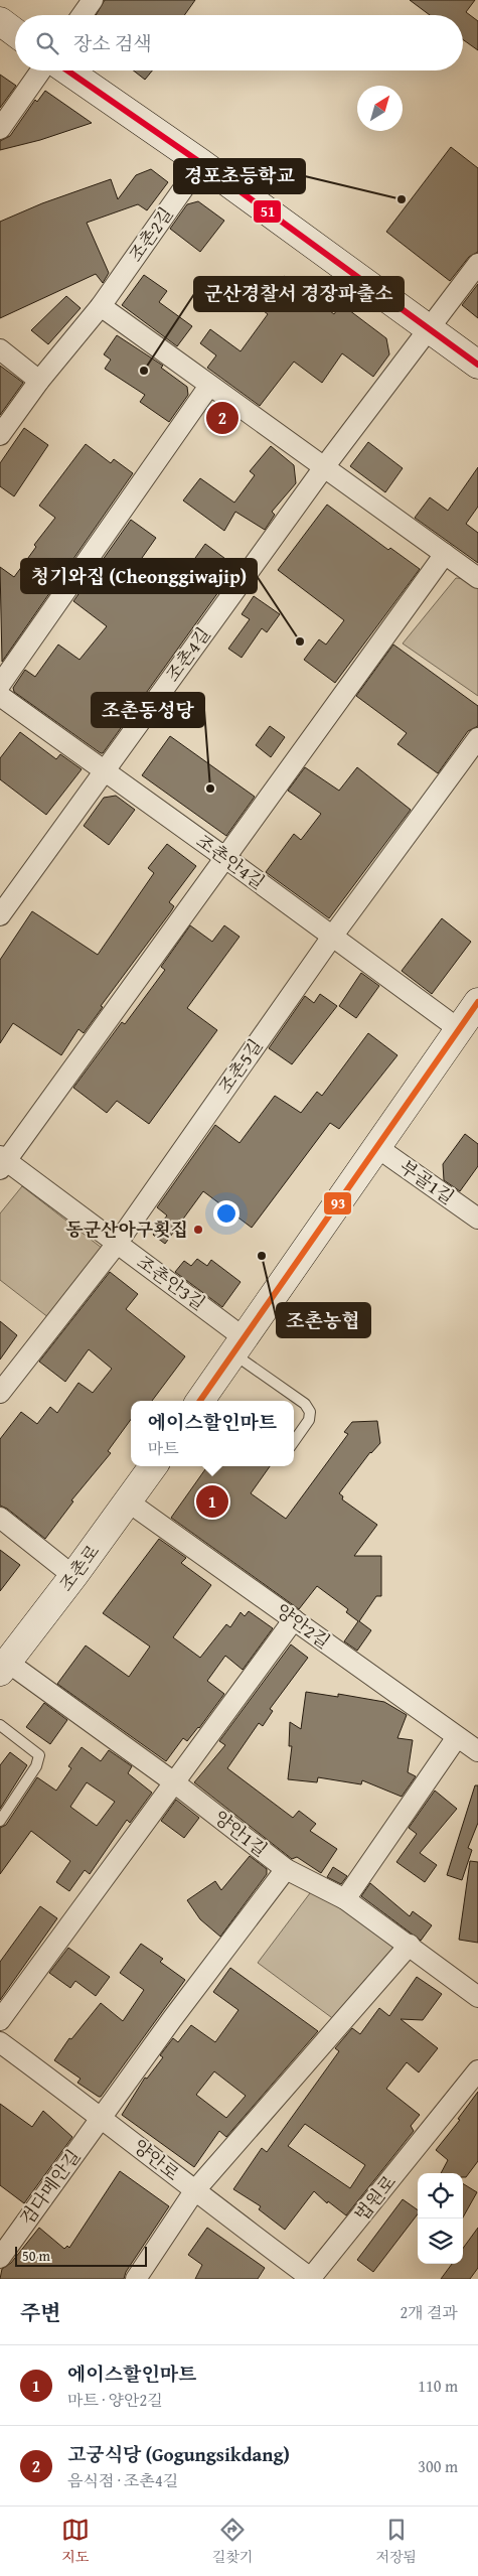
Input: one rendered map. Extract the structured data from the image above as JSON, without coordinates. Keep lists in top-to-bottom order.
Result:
{
  "streets": {
    "street": [
      "조촌2길",
      "조촌4길",
      "조촌안4길",
      "조촌5길",
      "부골1길",
      "조촌안3길",
      "조촌로",
      "양안2길",
      "양안1길",
      "양안로",
      "검다메안길",
      "법원로"
    ]
  },
  "crossings": [
    ["조촌4길", "조촌안4길"],
    ["조촌안4길", "조촌5길"],
    ["조촌5길", "조촌안3길"],
    ["조촌로", "양안2길"],
    ["조촌로", "양안1길"],
    ["양안1길", "검다메안길"],
    ["양안로", "검다메안길"],
    ["양안로", "법원로"]
  ],
  "places": [
    "경포초등학교",
    "군산경찰서 경장파출소",
    "청기와집 (Cheonggiwajip)",
    "조촌동성당",
    "동군산아구횟집",
    "조촌농협"
  ],
  "lines": ["transit line 51", "transit line 93"],
  "scale_bar": "50 m",
  "north": "top right",
  "page": {
    "search": "장소 검색",
    "pins": ["2", "1"],
    "popup": ["에이스할인마트", "마트"],
    "scale": "50 m",
    "heading": ["주변", "2개 결과"],
    "list": [
      {
        "mark": "1",
        "name": "에이스할인마트",
        "note": "마트 · 양안2길",
        "value": "110 m"
      },
      {
        "mark": "2",
        "name": "고궁식당 (Gogungsikdang)",
        "note": "음식점 · 조촌4길",
        "value": "300 m"
      }
    ],
    "nav": ["지도", "길찾기", "저장됨"]
  }
}
